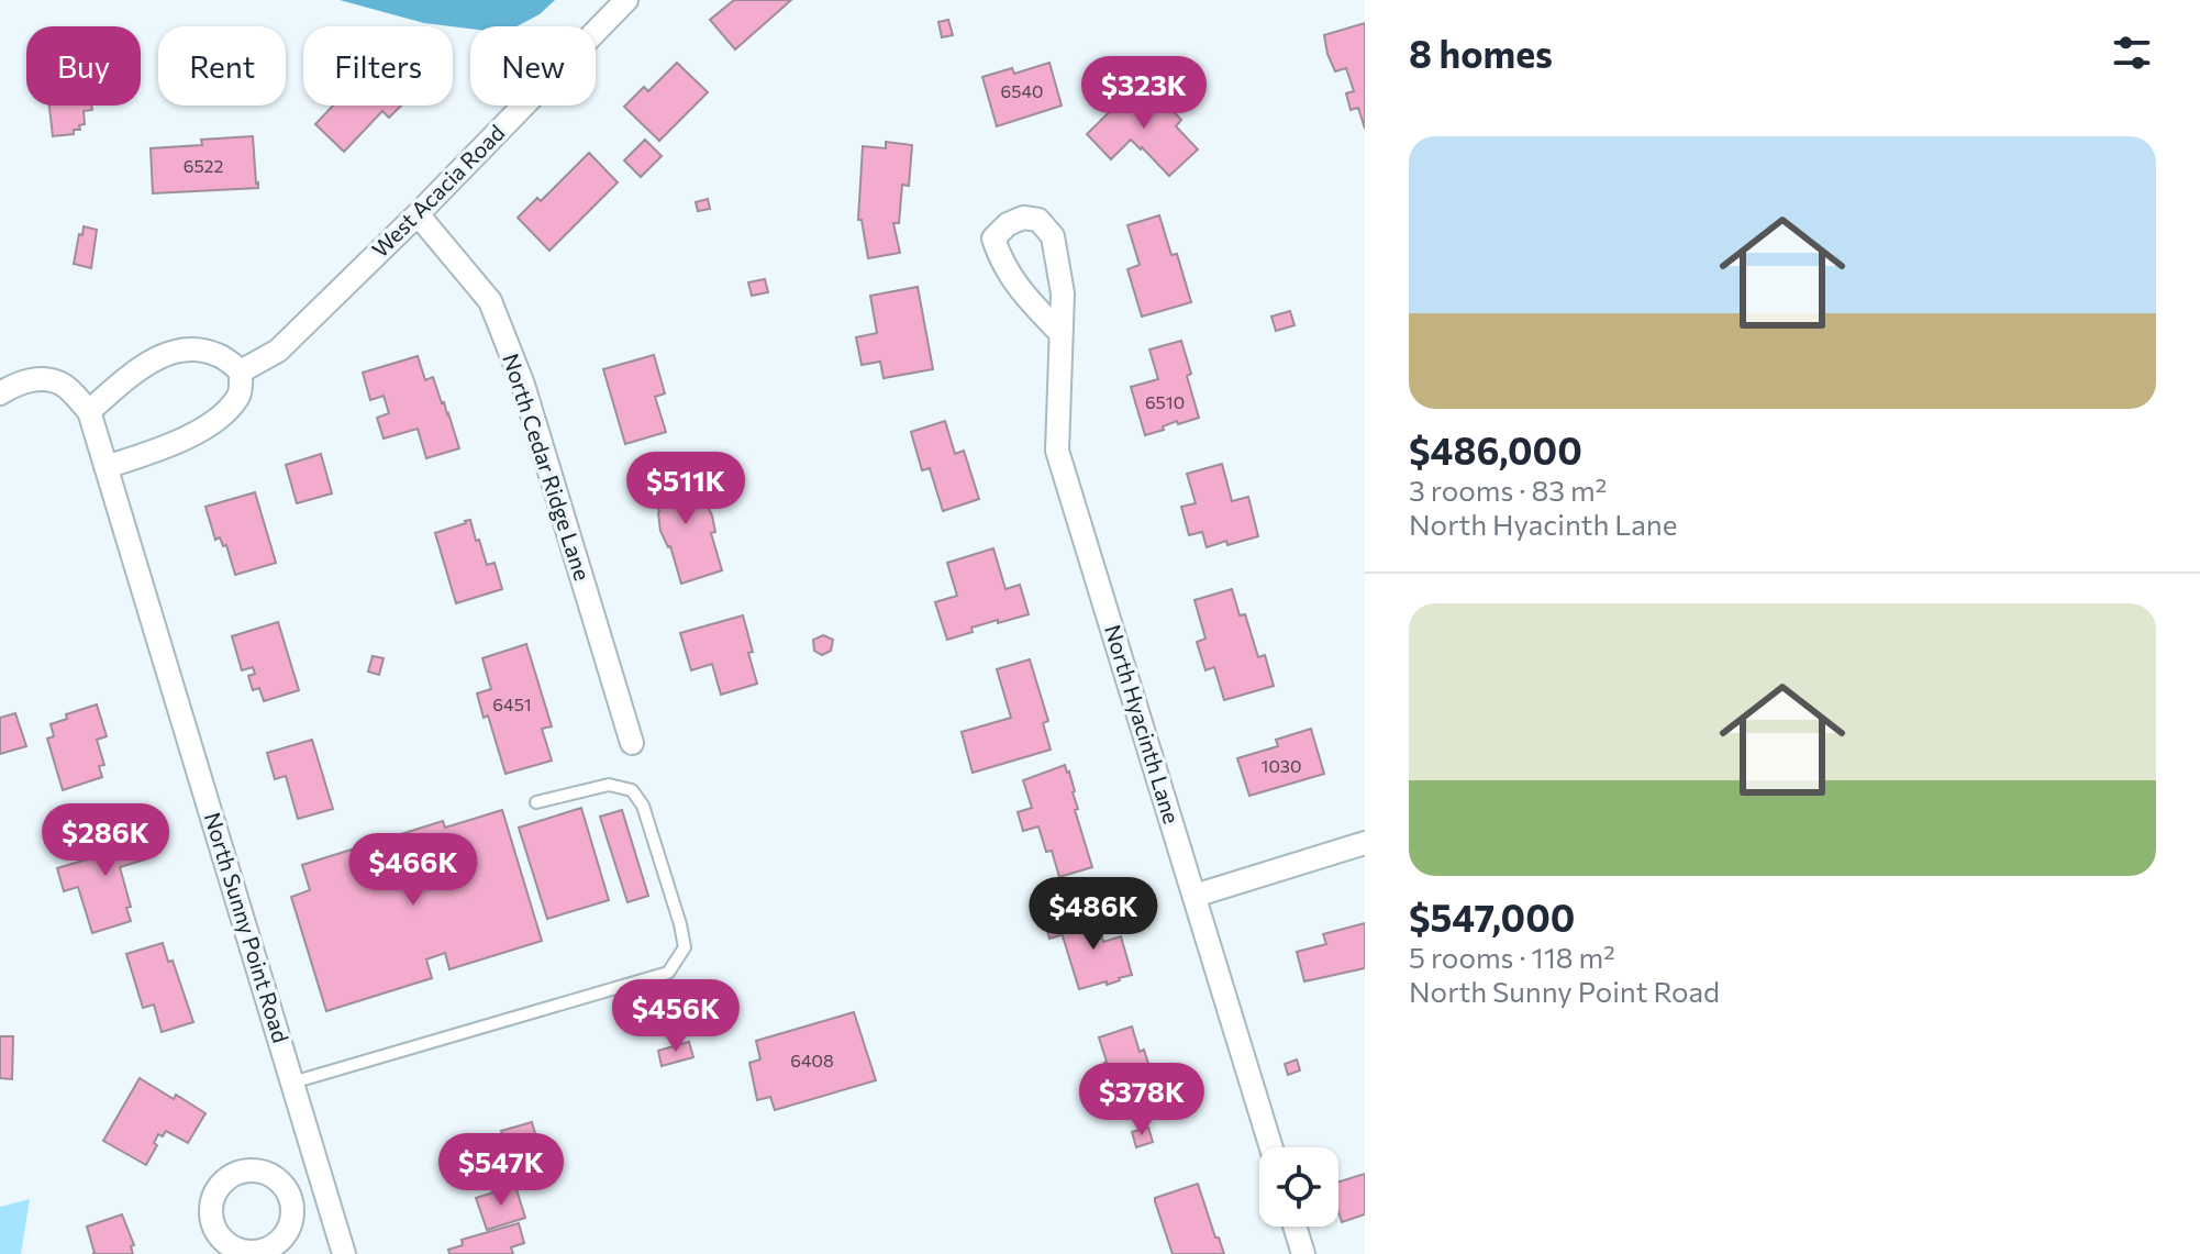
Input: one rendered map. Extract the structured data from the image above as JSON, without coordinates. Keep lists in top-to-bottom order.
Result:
{
  "streets": {
    "street": [
      "West Acacia Road",
      "North Cedar Ridge Lane",
      "North Hyacinth Lane",
      "North Sunny Point Road"
    ]
  },
  "crossings": [
    ["West Acacia Road", "North Cedar Ridge Lane"]
  ],
  "house_numbers": [
    "6540",
    "6522",
    "6510",
    "6451",
    "1030",
    "6408"
  ],
  "page": {
    "heading": "8 homes",
    "chip": [
      "Buy",
      "Rent",
      "Filters",
      "New"
    ],
    "price": [
      "$323K",
      "$511K",
      "$286K",
      "$466K",
      "$486K",
      "$456K",
      "$378K",
      "$547K"
    ],
    "list": [
      {
        "name": "$486,000",
        "note": "3 rooms · 83 m² · North Hyacinth Lane"
      },
      {
        "name": "$547,000",
        "note": "5 rooms · 118 m² · North Sunny Point Road"
      }
    ]
  }
}
